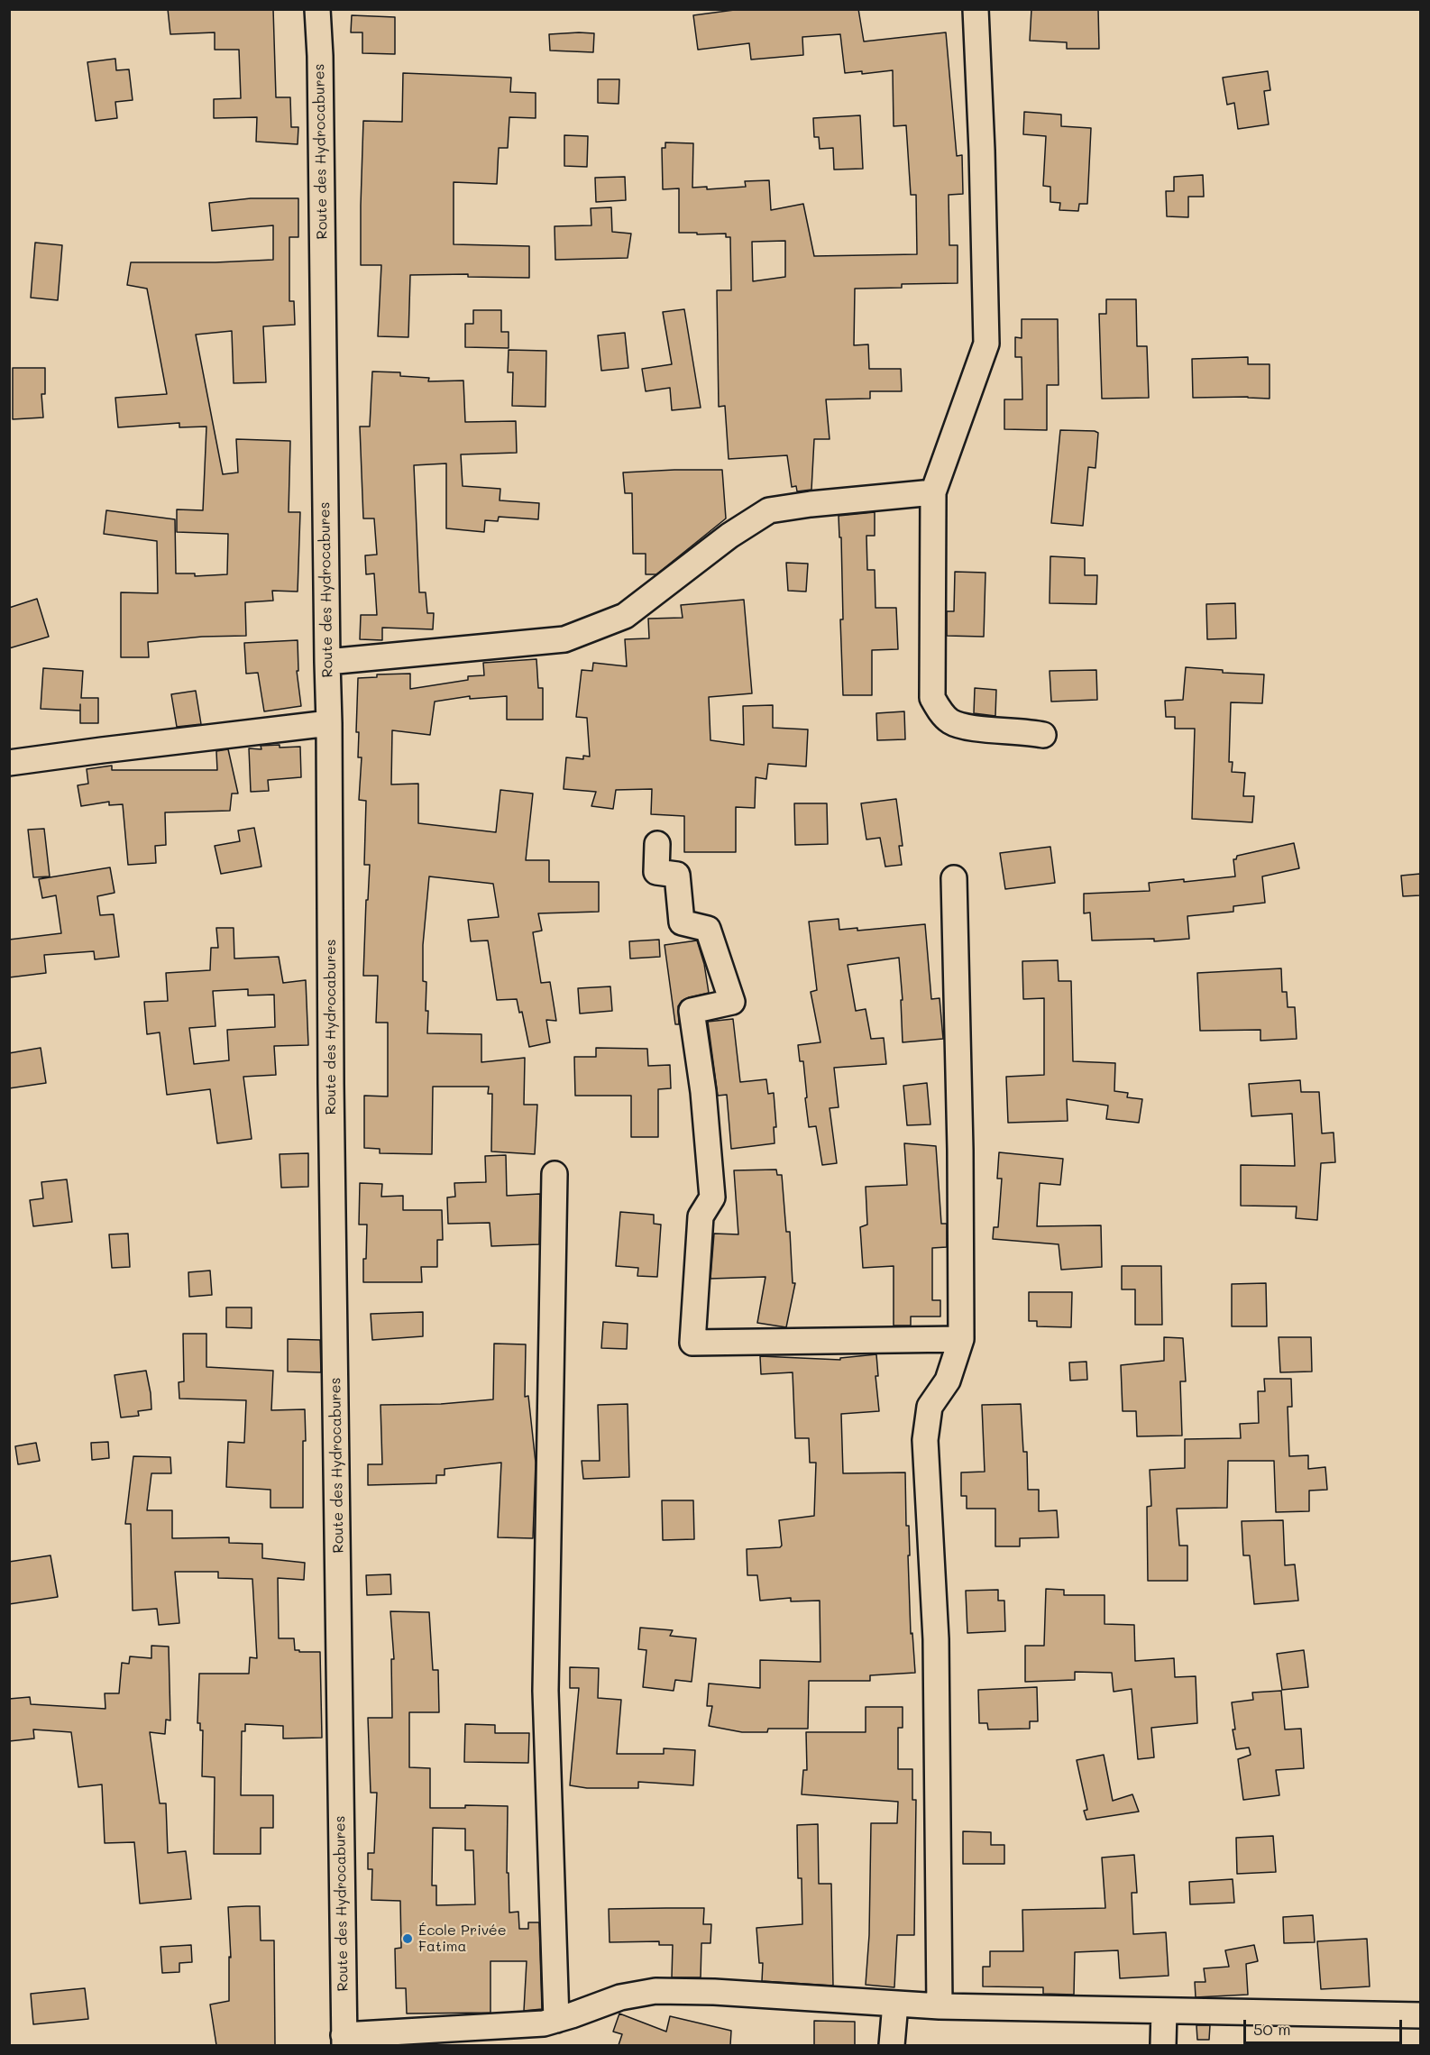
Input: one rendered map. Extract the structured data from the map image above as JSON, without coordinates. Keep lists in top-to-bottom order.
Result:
{
  "streets": {
    "street": ["Route des Hydrocabures"]
  },
  "places": ["École Privée Fatima"],
  "scale_bar": "50 m"
}
